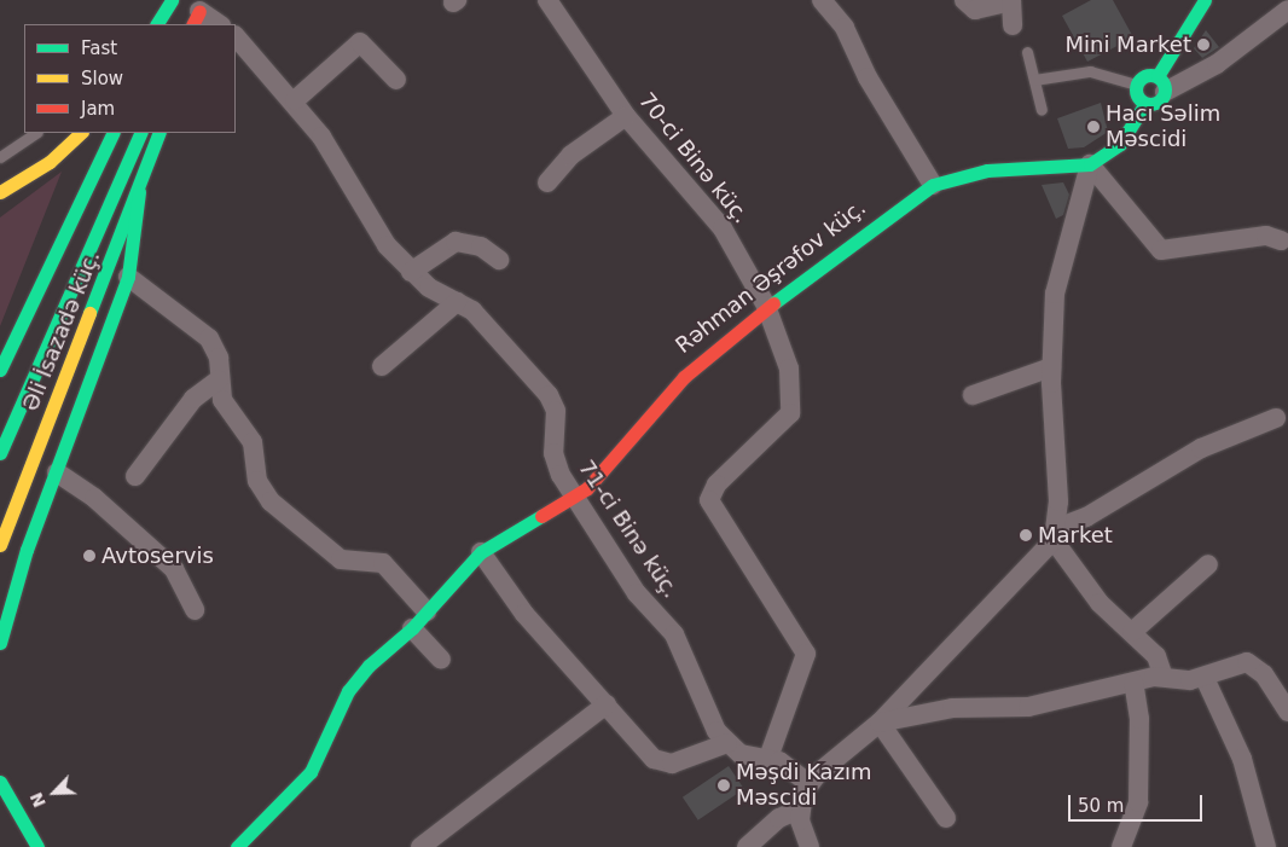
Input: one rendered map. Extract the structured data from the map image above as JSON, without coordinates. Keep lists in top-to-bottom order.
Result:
{
  "streets": {
    "main road": ["Rəhman Əşrəfov küç.", "Əli İsazadə küç."],
    "street": ["70-ci Binə küç.", "71-ci Binə küç."]
  },
  "crossings": [
    ["70-ci Binə küç.", "Rəhman Əşrəfov küç."],
    ["Rəhman Əşrəfov küç.", "71-ci Binə küç."]
  ],
  "places": [
    "Mini Market",
    "Hacı Səlim Məscidi",
    "Market",
    "Avtoservis",
    "Məşdi Kazım Məscidi"
  ],
  "legend": ["Fast", "Slow", "Jam"],
  "scale_bar": "50 m",
  "north": "bottom left"
}
